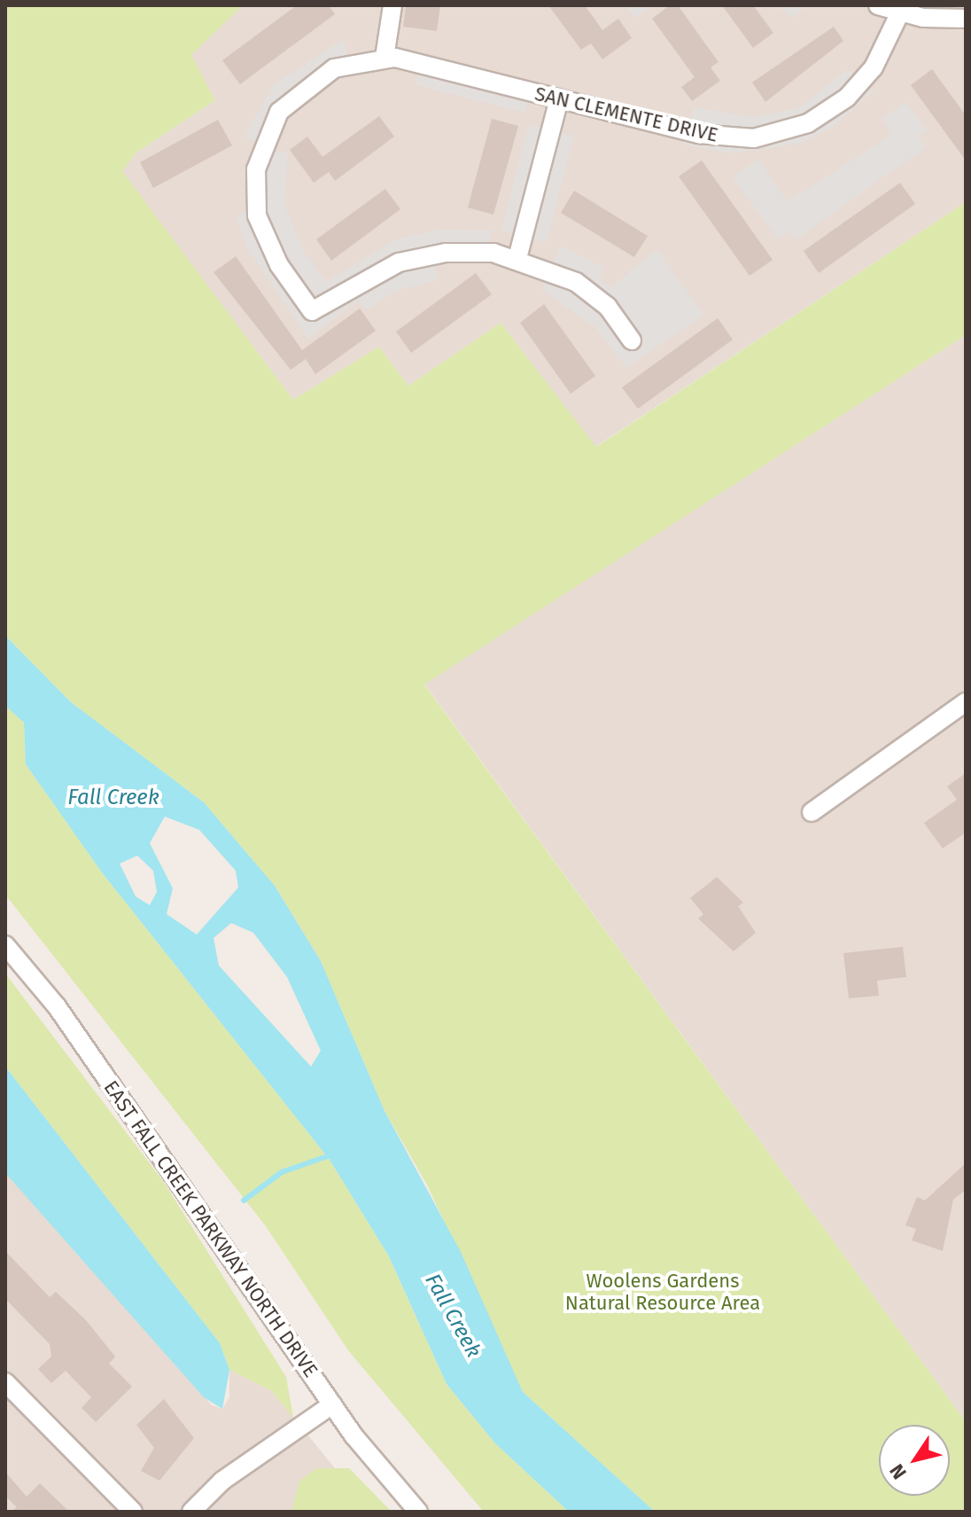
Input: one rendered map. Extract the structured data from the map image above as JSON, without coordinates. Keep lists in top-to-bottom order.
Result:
{
  "streets": {
    "street": ["SAN CLEMENTE DRIVE", "EAST FALL CREEK PARKWAY NORTH DRIVE"]
  },
  "water": ["Fall Creek"],
  "parks": ["Woolens Gardens Natural Resource Area"],
  "north": "bottom left"
}
